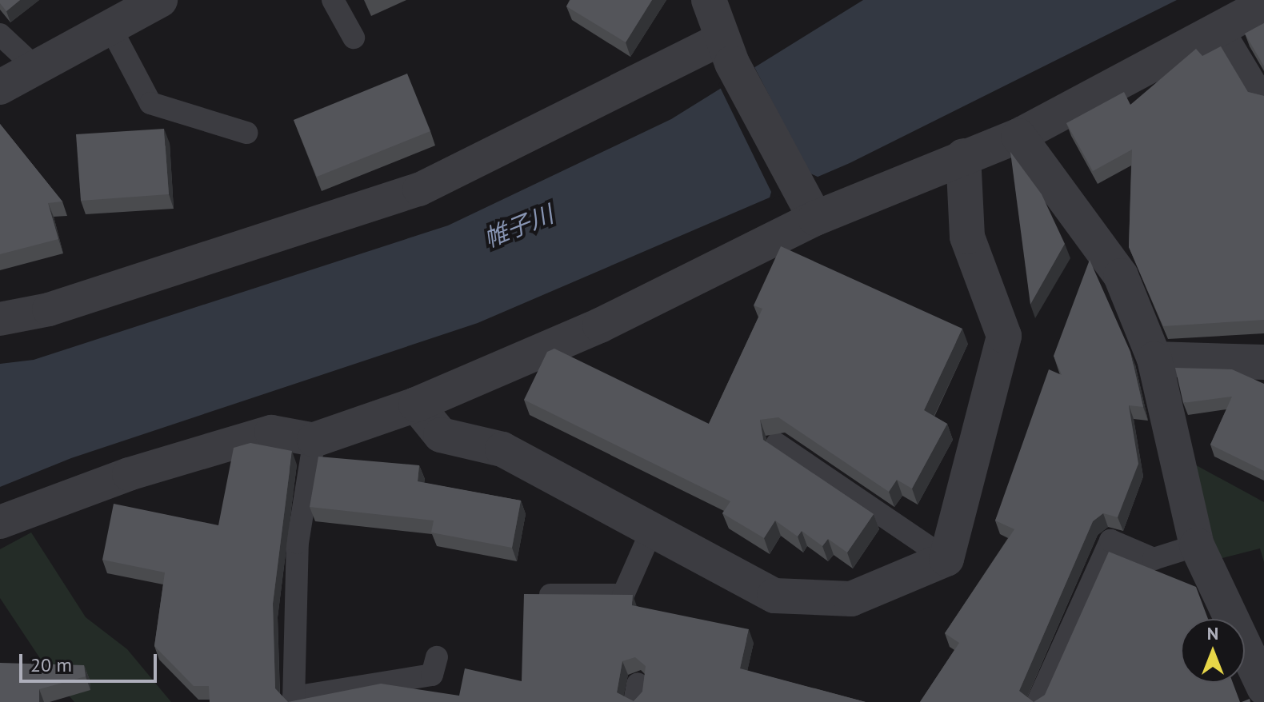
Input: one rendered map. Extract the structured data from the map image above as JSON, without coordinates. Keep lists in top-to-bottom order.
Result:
{
  "water": ["帷子川"],
  "scale_bar": "20 m",
  "north": "top"
}
